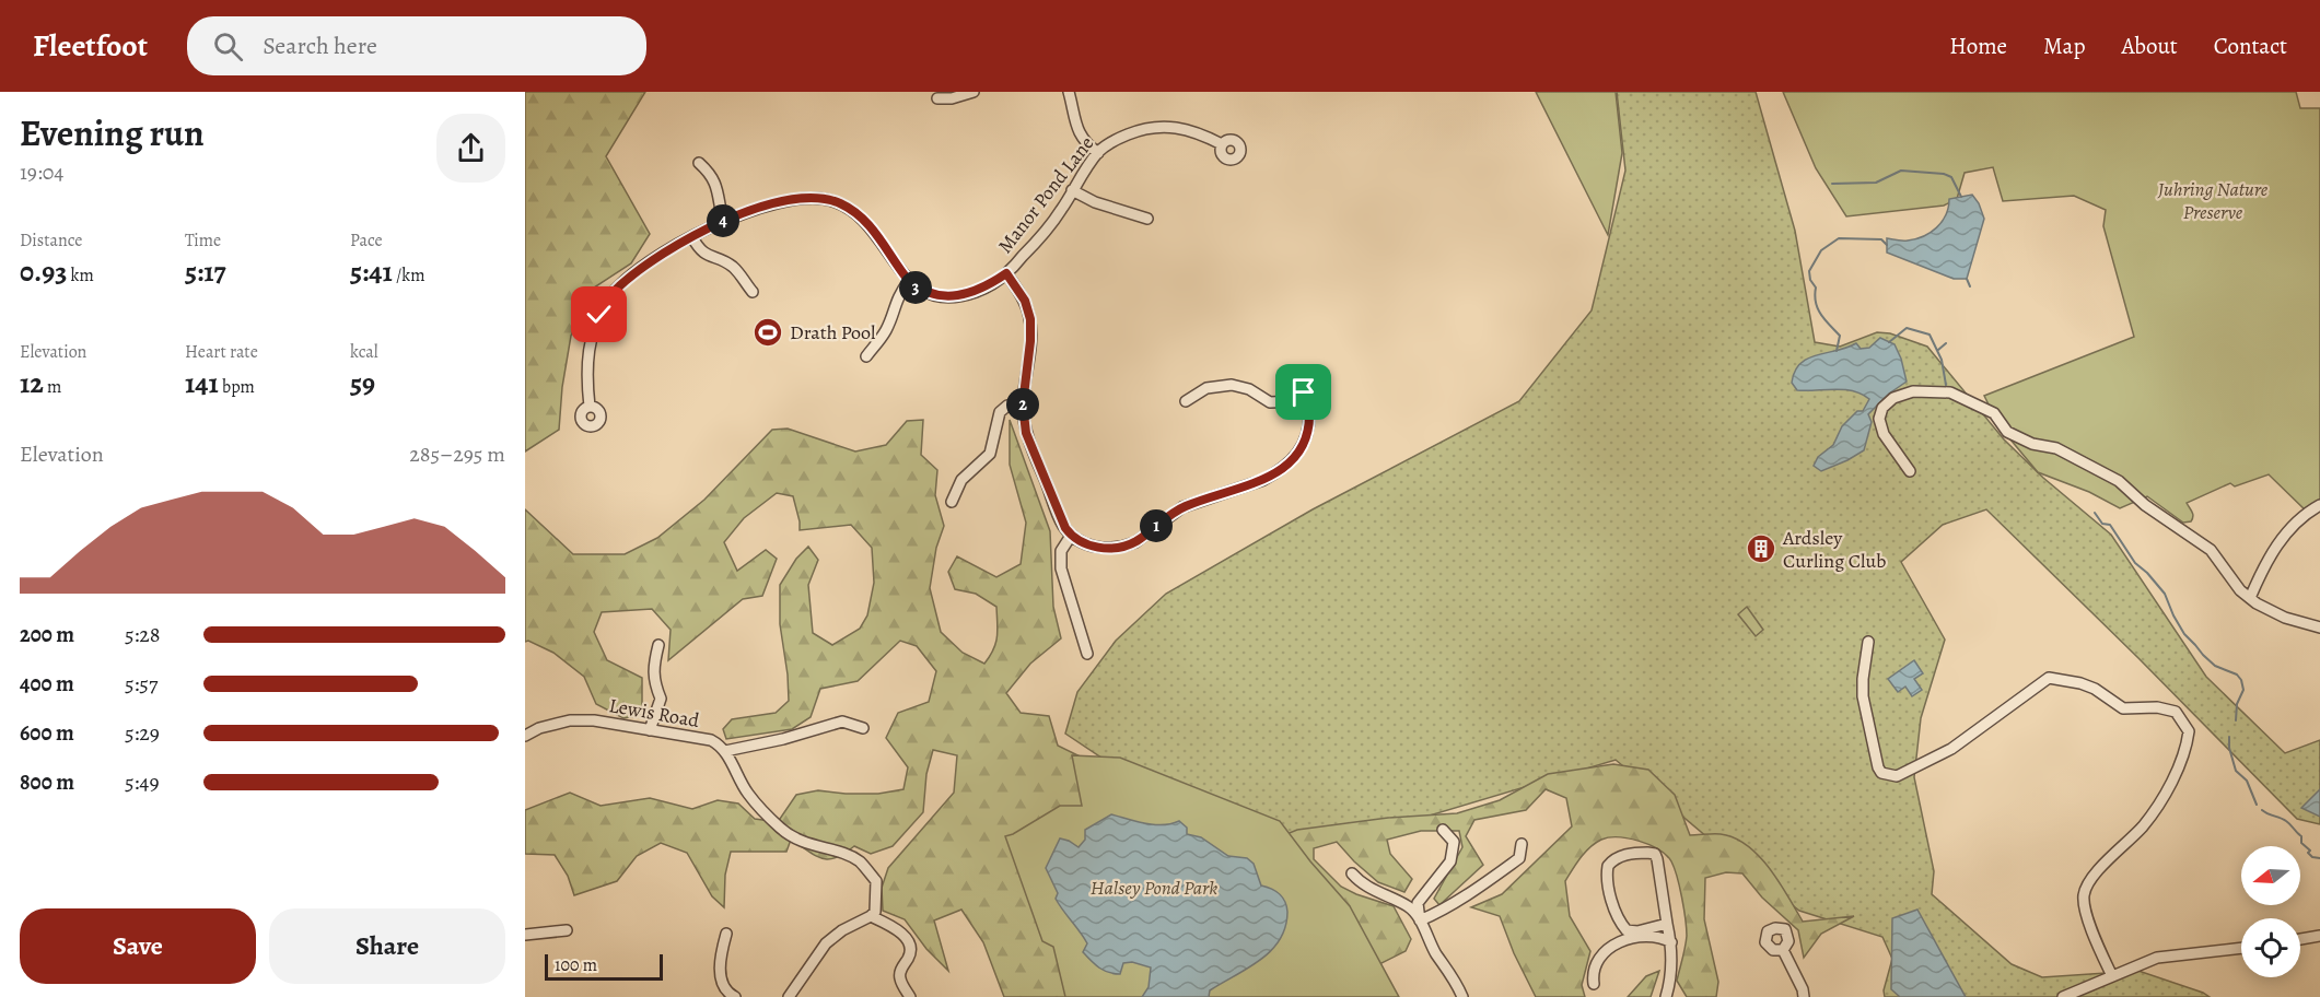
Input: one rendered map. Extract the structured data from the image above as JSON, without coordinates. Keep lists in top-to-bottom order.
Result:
{
  "streets": {
    "street": ["Manor Pond Lane", "Lewis Road"]
  },
  "parks": ["Juhring Nature Preserve", "Halsey Pond Park"],
  "places": {
    "sports": ["Drath Pool"],
    "building": ["Ardsley Curling Club"]
  },
  "scale_bar": "100 m",
  "north": "left",
  "page": {
    "header": "Fleetfoot",
    "search": "Search here",
    "nav": [
      "Home",
      "Map",
      "About",
      "Contact"
    ],
    "heading": ["Evening run", "19:04"],
    "stats": [
      ["Distance", "0.93 km"],
      ["Time", "5:17"],
      ["Pace", "5:41 /km"],
      ["Elevation", "12 m"],
      ["Heart rate", "141 bpm"],
      ["kcal", "59"]
    ],
    "pins": [
      "4",
      "3",
      "2",
      "1"
    ],
    "chart": ["Elevation", "285–295 m"],
    "list": [
      {
        "name": "200 m",
        "note": "5:28"
      },
      {
        "name": "400 m",
        "note": "5:57"
      },
      {
        "name": "600 m",
        "note": "5:29"
      },
      {
        "name": "800 m",
        "note": "5:49"
      }
    ],
    "buttons": ["Save", "Share"],
    "scale": "100 m"
  }
}
